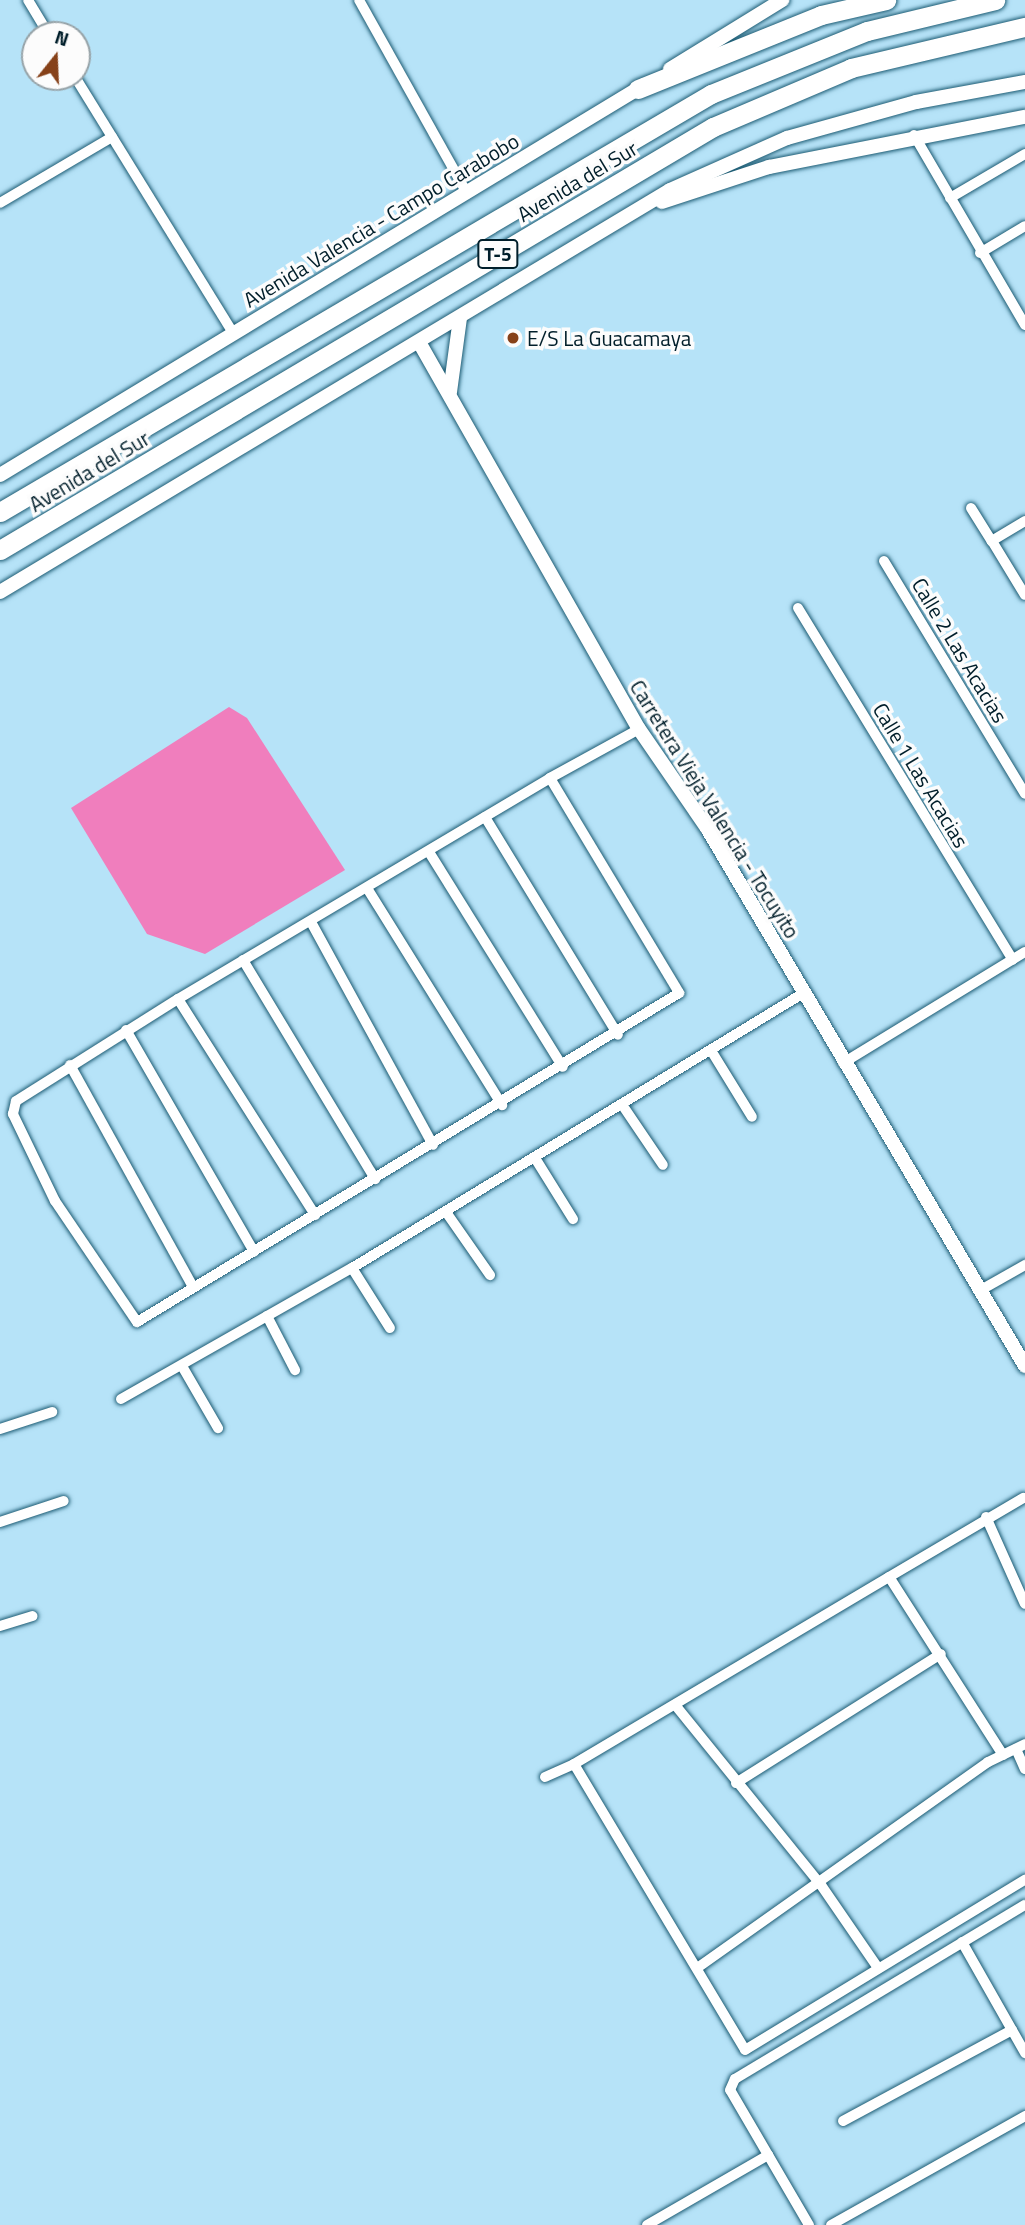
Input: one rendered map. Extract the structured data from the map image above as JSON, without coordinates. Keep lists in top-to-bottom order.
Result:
{
  "streets": {
    "highway": ["Avenida del Sur", "T-5"],
    "street": [
      "Avenida Valencia - Campo Carabobo",
      "Calle 2 Las Acacias",
      "Calle 1 Las Acacias",
      "Carretera Vieja Valencia - Tocuyito"
    ]
  },
  "places": ["E/S La Guacamaya"],
  "north": "top"
}
